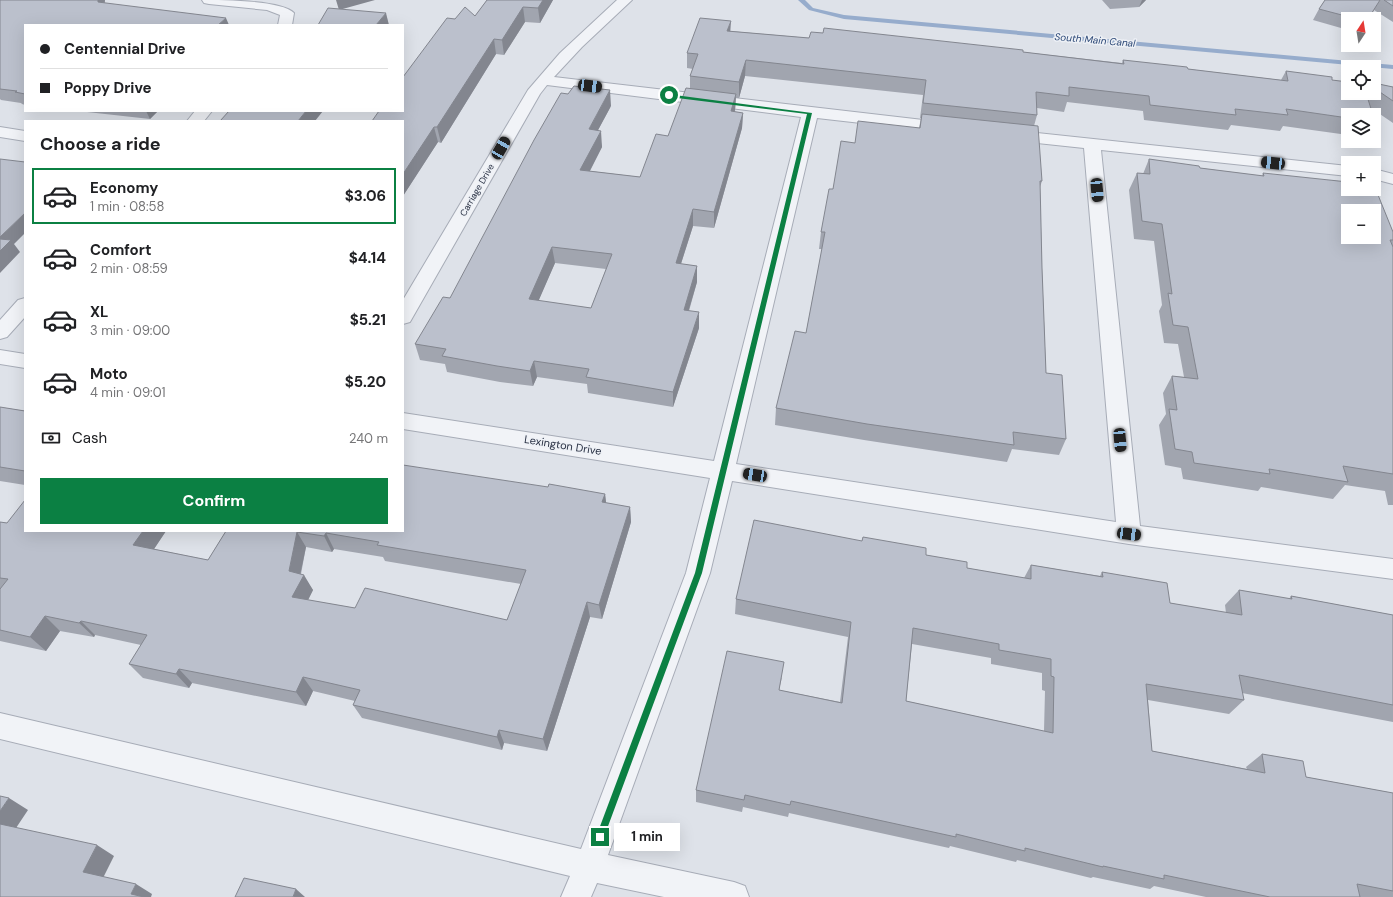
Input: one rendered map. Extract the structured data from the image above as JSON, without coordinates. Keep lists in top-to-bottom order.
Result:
{
  "streets": {
    "street": ["Carriage Drive", "Lexington Drive"]
  },
  "water": ["South Main Canal"],
  "north": "top",
  "page": {
    "map_buttons": ["+", "−"],
    "banner": ["Centennial Drive", "Poppy Drive"],
    "heading": "Choose a ride",
    "list": [
      {
        "name": "Economy",
        "note": "1 min · 08:58",
        "value": "$3.06"
      },
      {
        "name": "Comfort",
        "note": "2 min · 08:59",
        "value": "$4.14"
      },
      {
        "name": "XL",
        "note": "3 min · 09:00",
        "value": "$5.21"
      },
      {
        "name": "Moto",
        "note": "4 min · 09:01",
        "value": "$5.20"
      }
    ],
    "pay": ["Cash", "240 m"],
    "buttons": "Confirm",
    "bubble": "1 min"
  }
}
